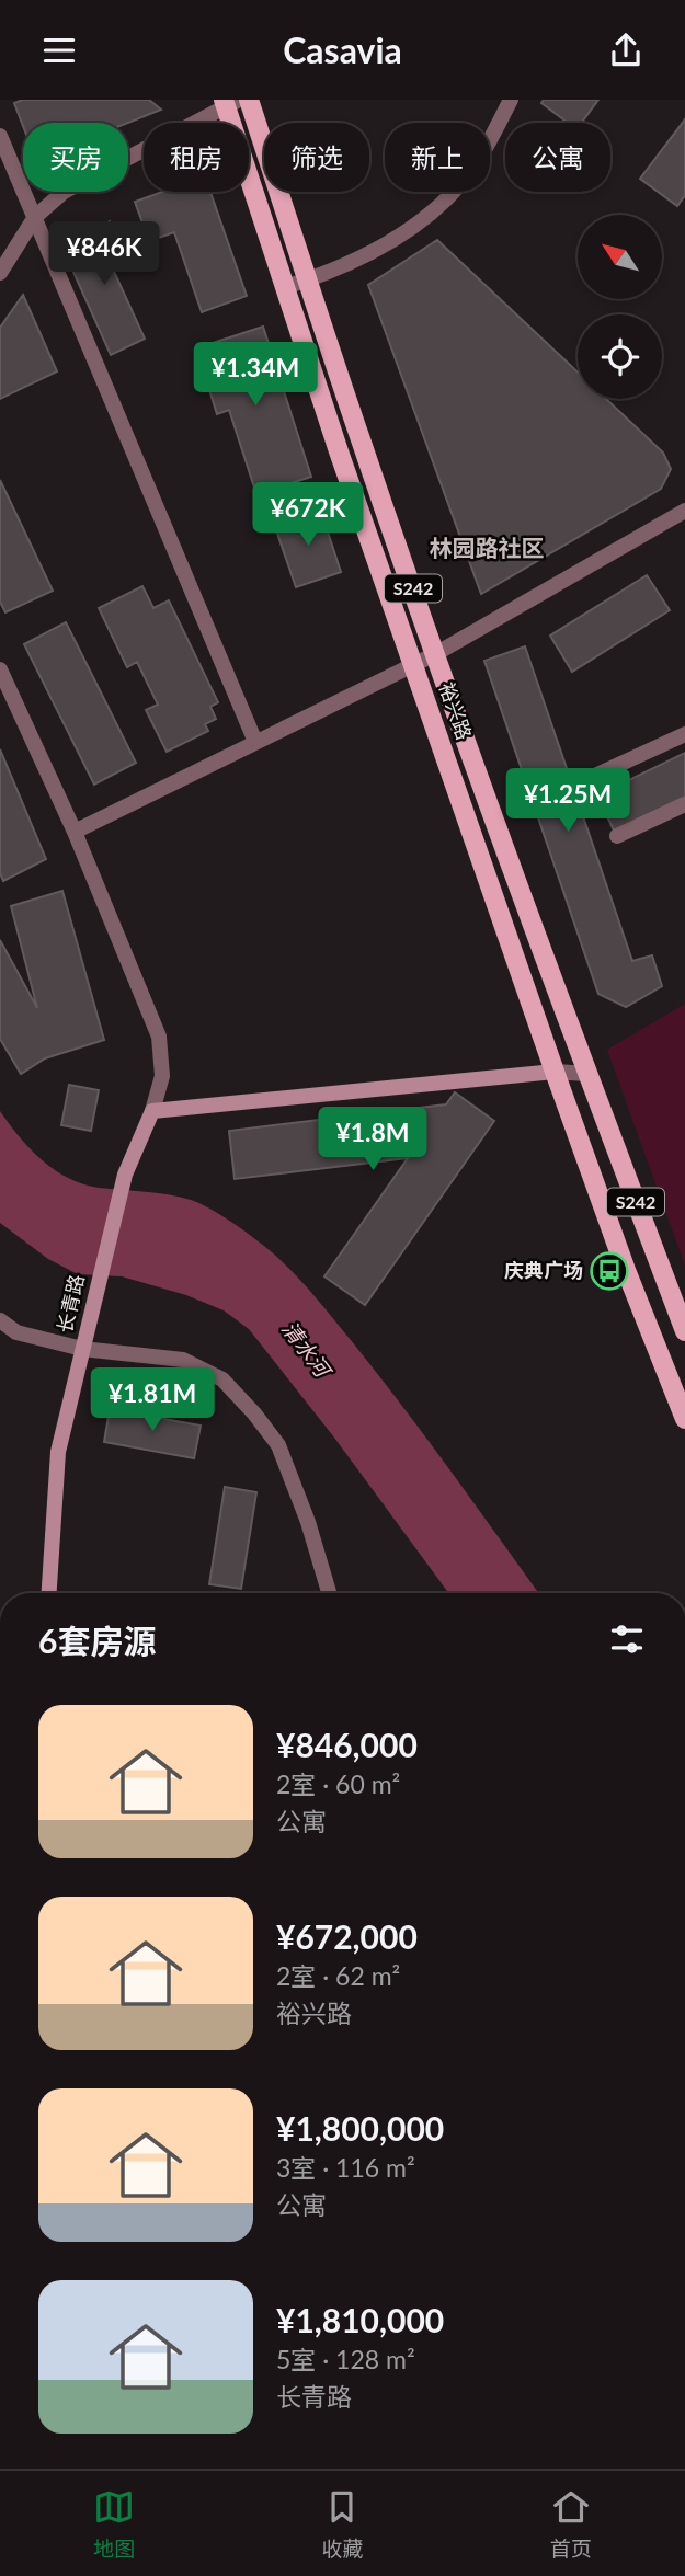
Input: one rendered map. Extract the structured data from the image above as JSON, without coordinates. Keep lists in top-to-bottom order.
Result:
{
  "streets": {
    "main road": ["S242", "裕兴路", "长青路"]
  },
  "districts": ["林园路社区"],
  "water": ["清水河"],
  "places": {
    "bus stop": ["庆典广场"]
  },
  "north": "top left",
  "page": {
    "header": "Casavia",
    "chip": [
      "买房",
      "租房",
      "筛选",
      "新上",
      "公寓"
    ],
    "price": [
      "¥846K",
      "¥1.34M",
      "¥672K",
      "¥1.25M",
      "¥1.8M",
      "¥1.81M"
    ],
    "heading": "6套房源",
    "list": [
      {
        "name": "¥846,000",
        "note": "2室 · 60 m² · 公寓"
      },
      {
        "name": "¥672,000",
        "note": "2室 · 62 m² · 裕兴路"
      },
      {
        "name": "¥1,800,000",
        "note": "3室 · 116 m² · 公寓"
      },
      {
        "name": "¥1,810,000",
        "note": "5室 · 128 m² · 长青路"
      }
    ],
    "tabs": ["地图", "收藏", "首页"]
  }
}
